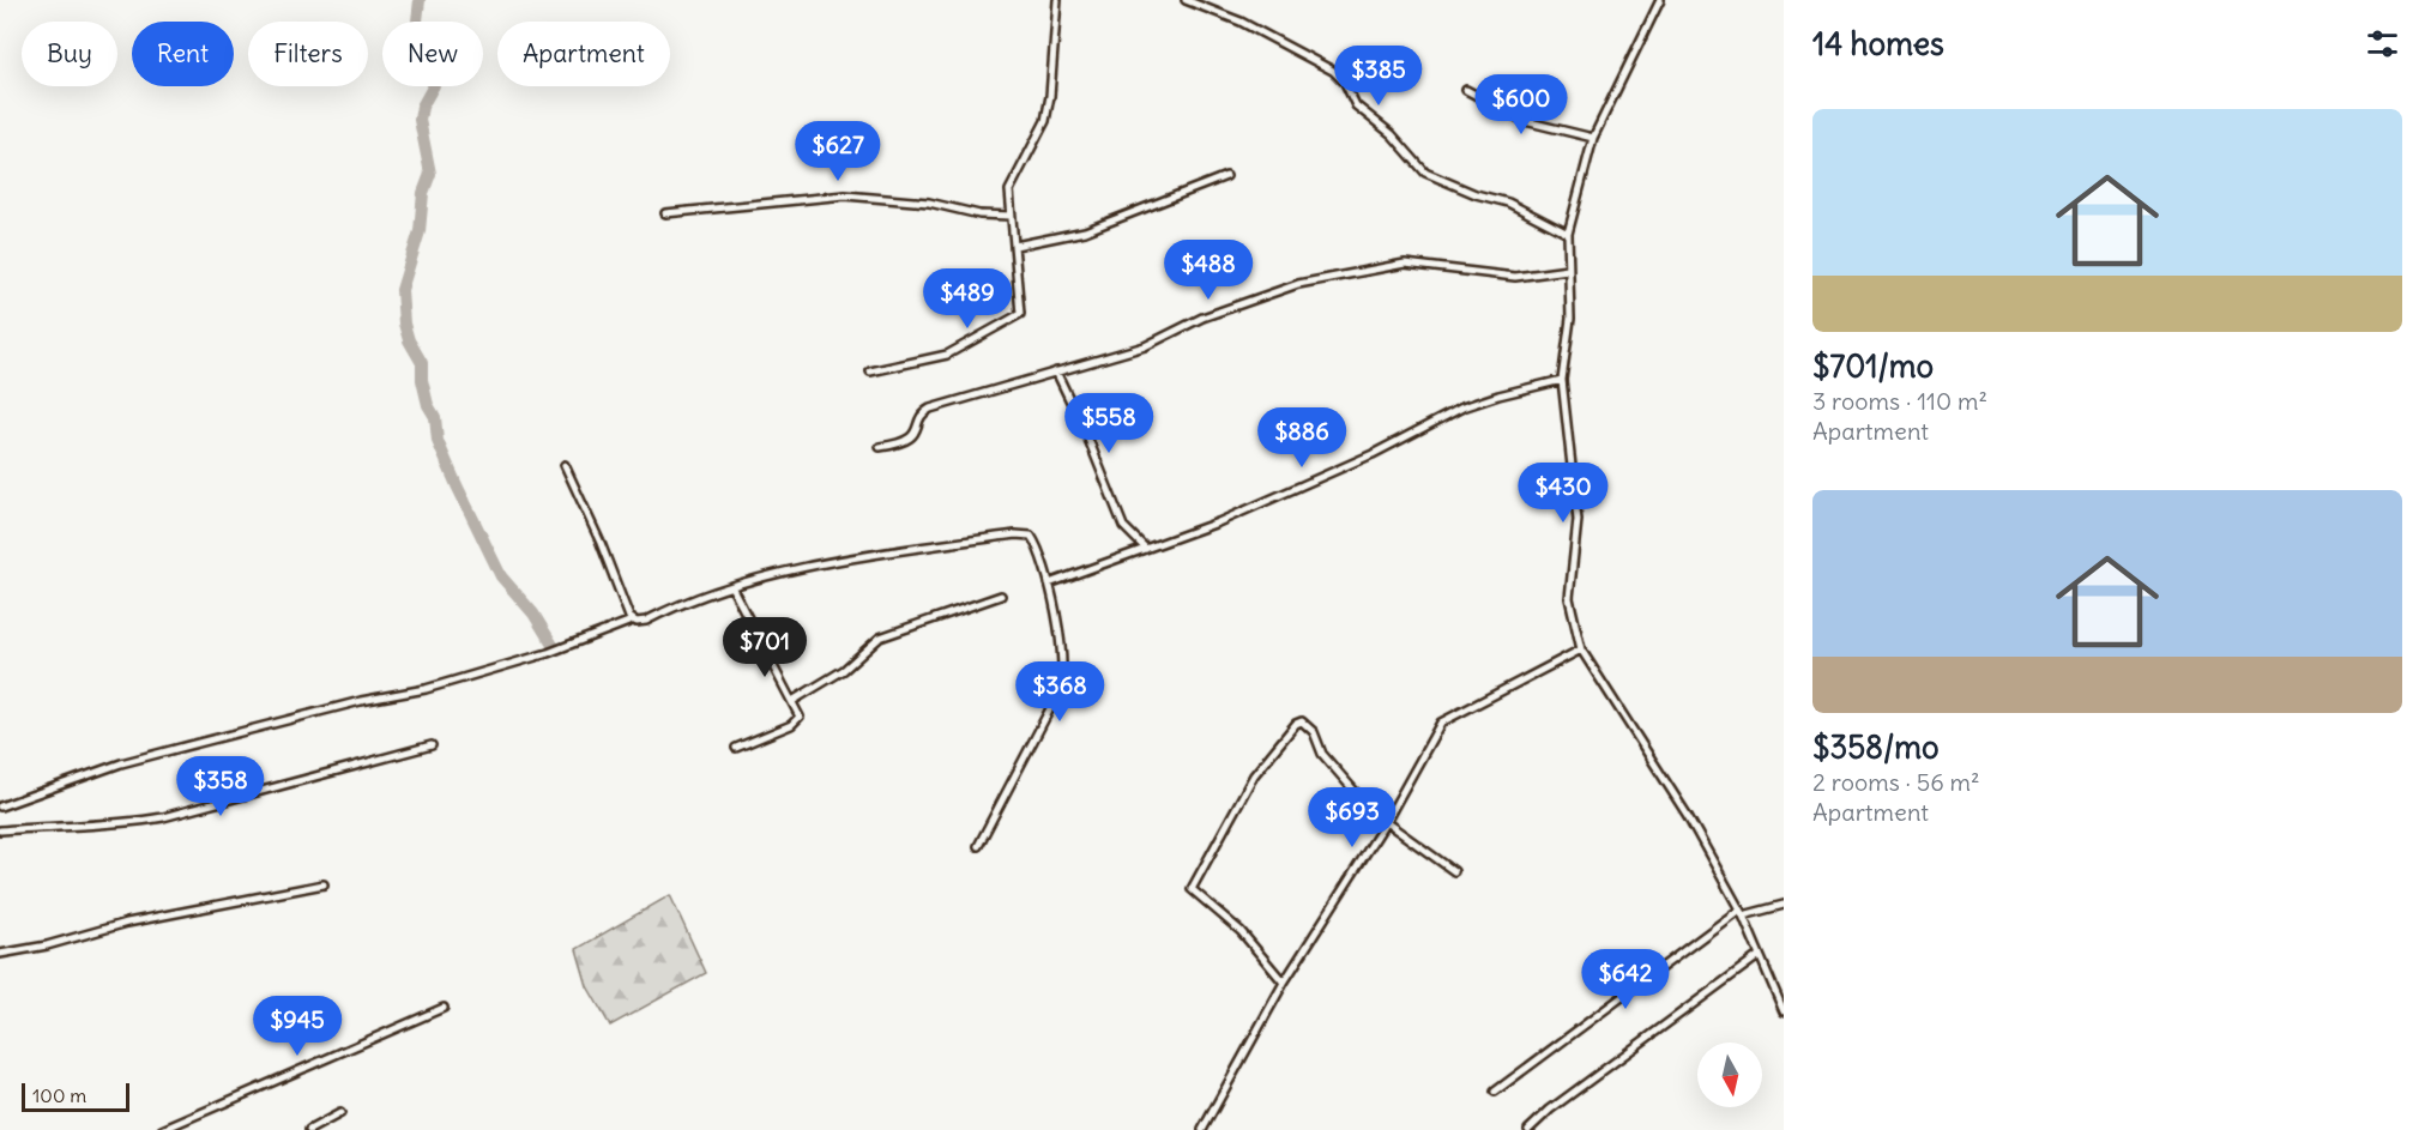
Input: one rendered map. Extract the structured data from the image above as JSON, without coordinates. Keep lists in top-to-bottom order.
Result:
{
  "scale_bar": "100 m",
  "north": "bottom",
  "page": {
    "heading": "14 homes",
    "chip": [
      "Buy",
      "Rent",
      "Filters",
      "New",
      "Apartment"
    ],
    "price": [
      "$385",
      "$600",
      "$627",
      "$488",
      "$489",
      "$558",
      "$886",
      "$430",
      "$701",
      "$368",
      "$358",
      "$693",
      "$642",
      "$945"
    ],
    "list": [
      {
        "name": "$701/mo",
        "note": "3 rooms · 110 m² · Apartment"
      },
      {
        "name": "$358/mo",
        "note": "2 rooms · 56 m² · Apartment"
      }
    ],
    "scale": "100 m"
  }
}
